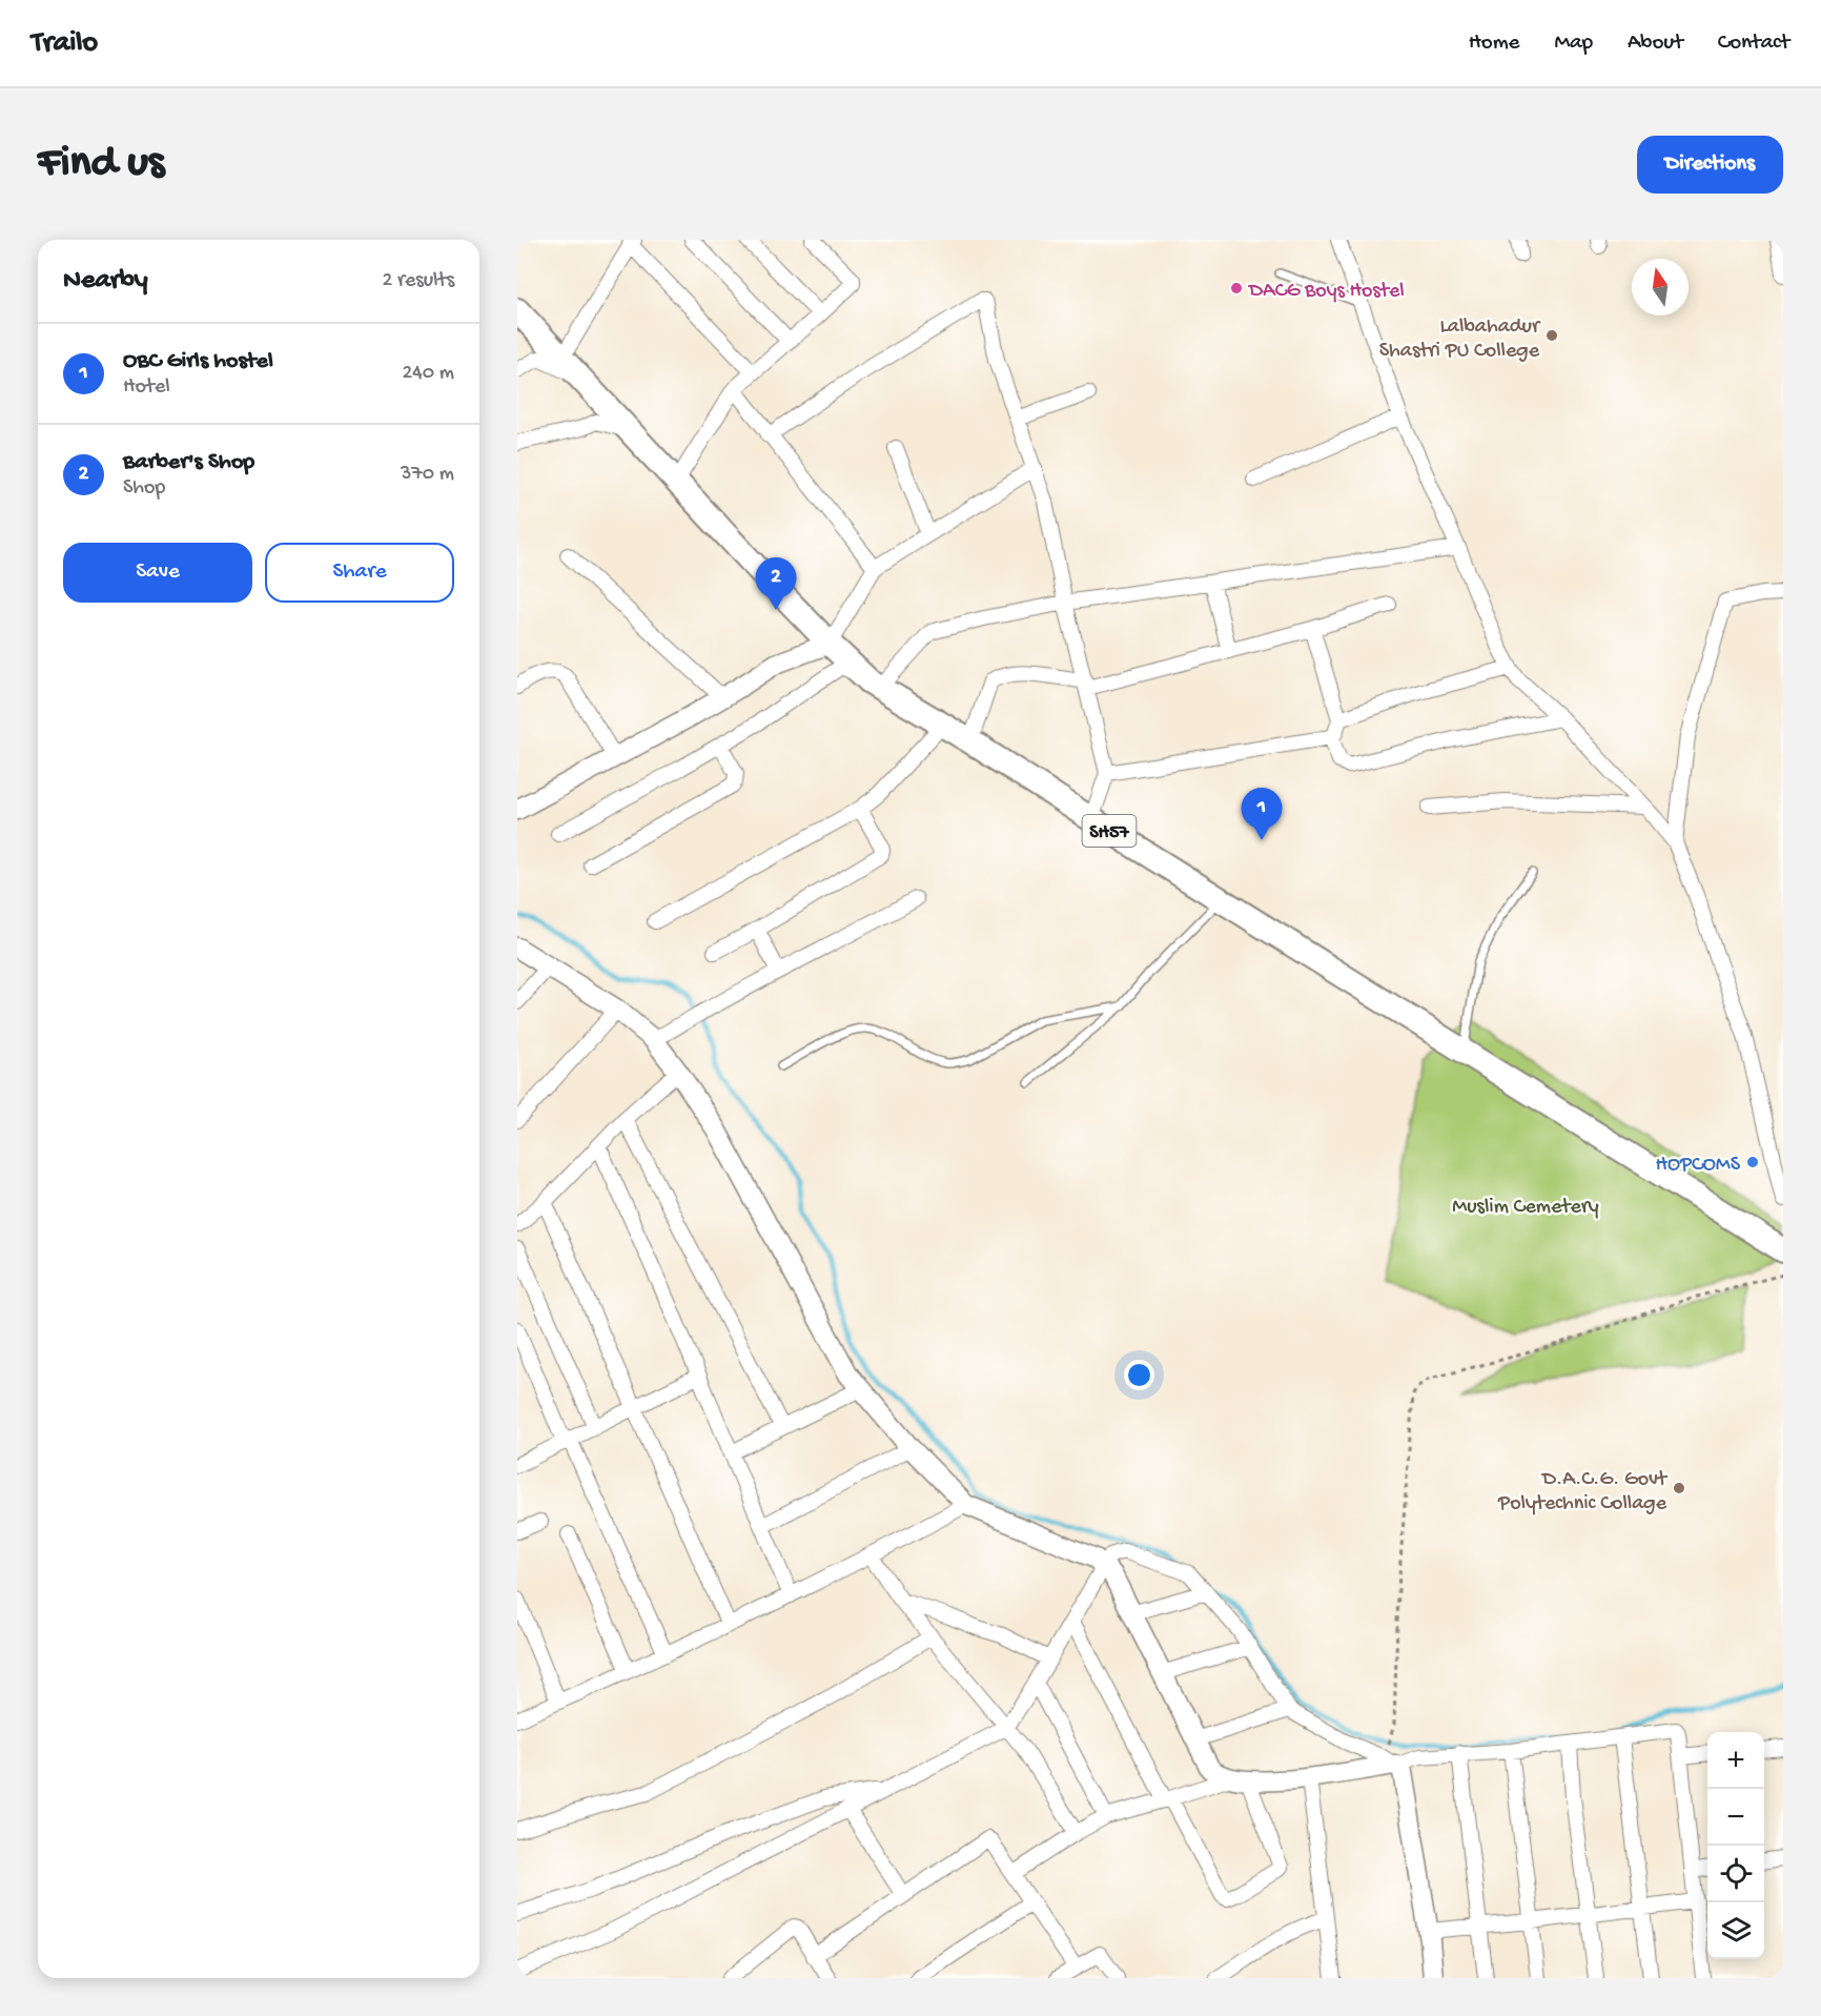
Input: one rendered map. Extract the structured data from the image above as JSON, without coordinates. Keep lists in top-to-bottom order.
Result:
{
  "streets": {
    "main road": ["SH57"]
  },
  "parks": ["Muslim Cemetery"],
  "places": [
    "DACG Boys Hostel",
    "Lalbahadur Shastri PU College",
    "HOPCOMS",
    "D.A.C.G. Govt Polytechnic Collage"
  ],
  "north": "top",
  "page": {
    "header": "Trailo",
    "nav": [
      "Home",
      "Map",
      "About",
      "Contact"
    ],
    "buttons": [
      "Directions",
      ["Save", "Share"]
    ],
    "title": "Find us",
    "heading": ["Nearby", "2 results"],
    "list": [
      {
        "mark": "1",
        "name": "OBC Girls hostel",
        "note": "Hotel",
        "value": "240 m"
      },
      {
        "mark": "2",
        "name": "Barber's Shop",
        "note": "Shop",
        "value": "370 m"
      }
    ],
    "pins": ["2", "1"],
    "map_buttons": ["+", "−"]
  }
}
